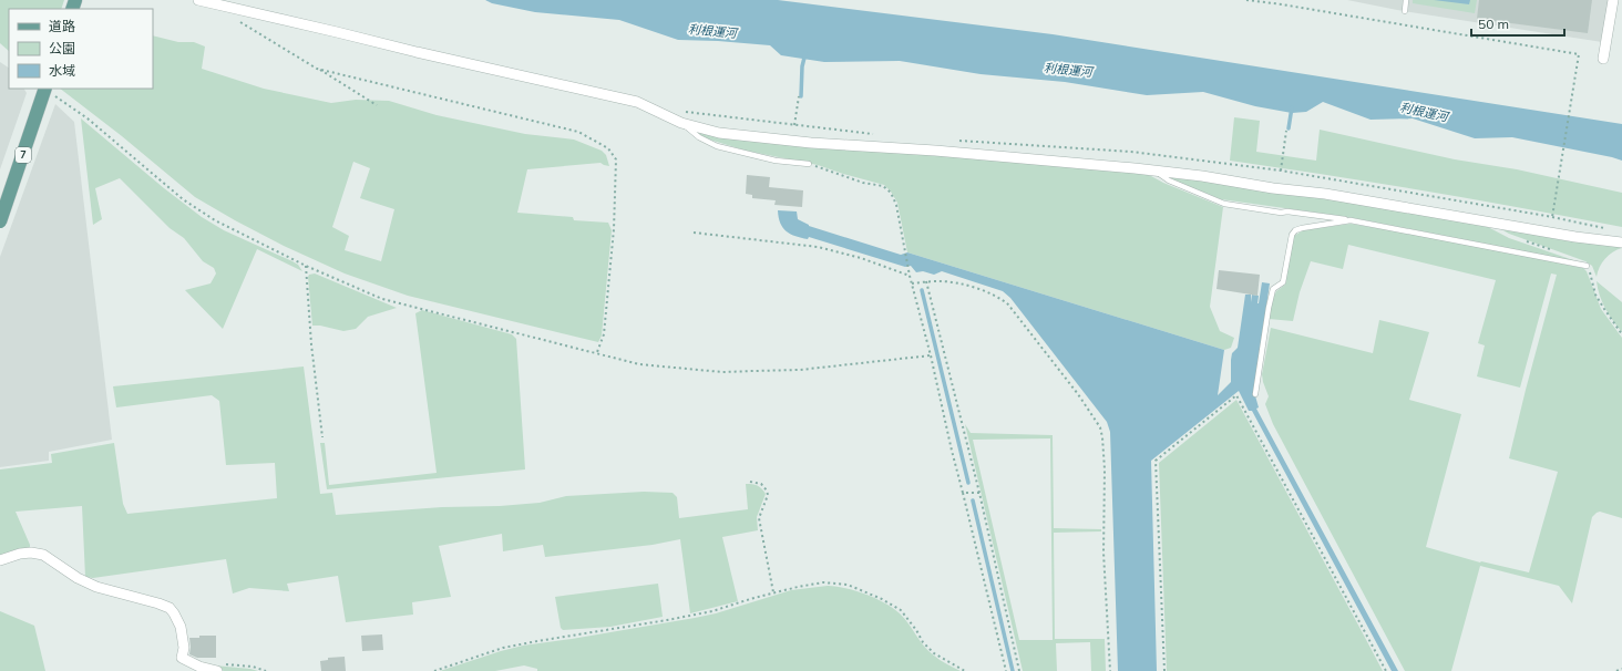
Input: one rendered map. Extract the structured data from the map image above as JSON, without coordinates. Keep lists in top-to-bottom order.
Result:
{
  "streets": {
    "main road": ["7"]
  },
  "water": ["利根運河"],
  "legend": ["道路", "公園", "水域"],
  "scale_bar": "50 m"
}
